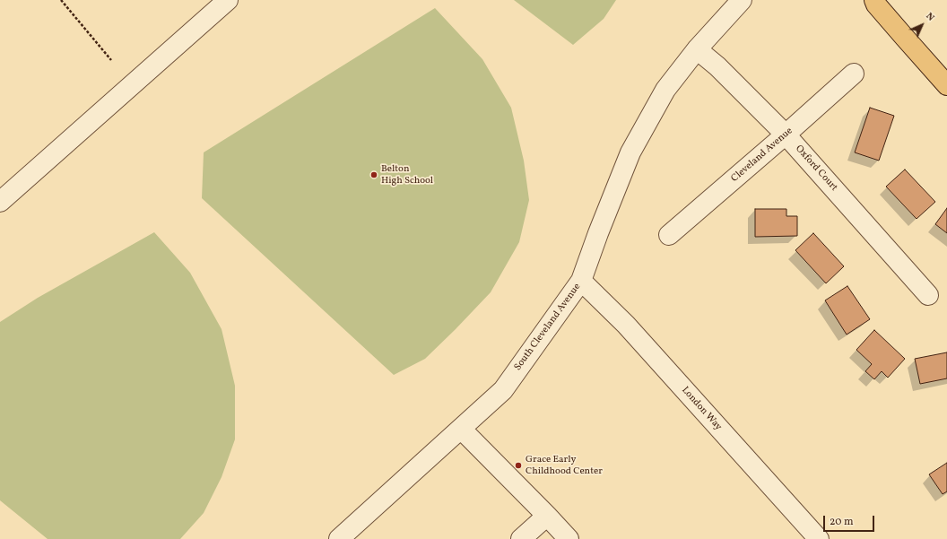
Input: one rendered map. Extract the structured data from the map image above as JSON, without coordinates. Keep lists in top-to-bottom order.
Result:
{
  "streets": {
    "street": [
      "Cleveland Avenue",
      "Oxford Court",
      "South Cleveland Avenue",
      "London Way"
    ]
  },
  "crossings": [
    ["Cleveland Avenue", "Oxford Court"],
    ["Oxford Court", "South Cleveland Avenue"],
    ["South Cleveland Avenue", "London Way"]
  ],
  "places": ["Belton High School", "Grace Early Childhood Center"],
  "scale_bar": "20 m",
  "north": "top right"
}
